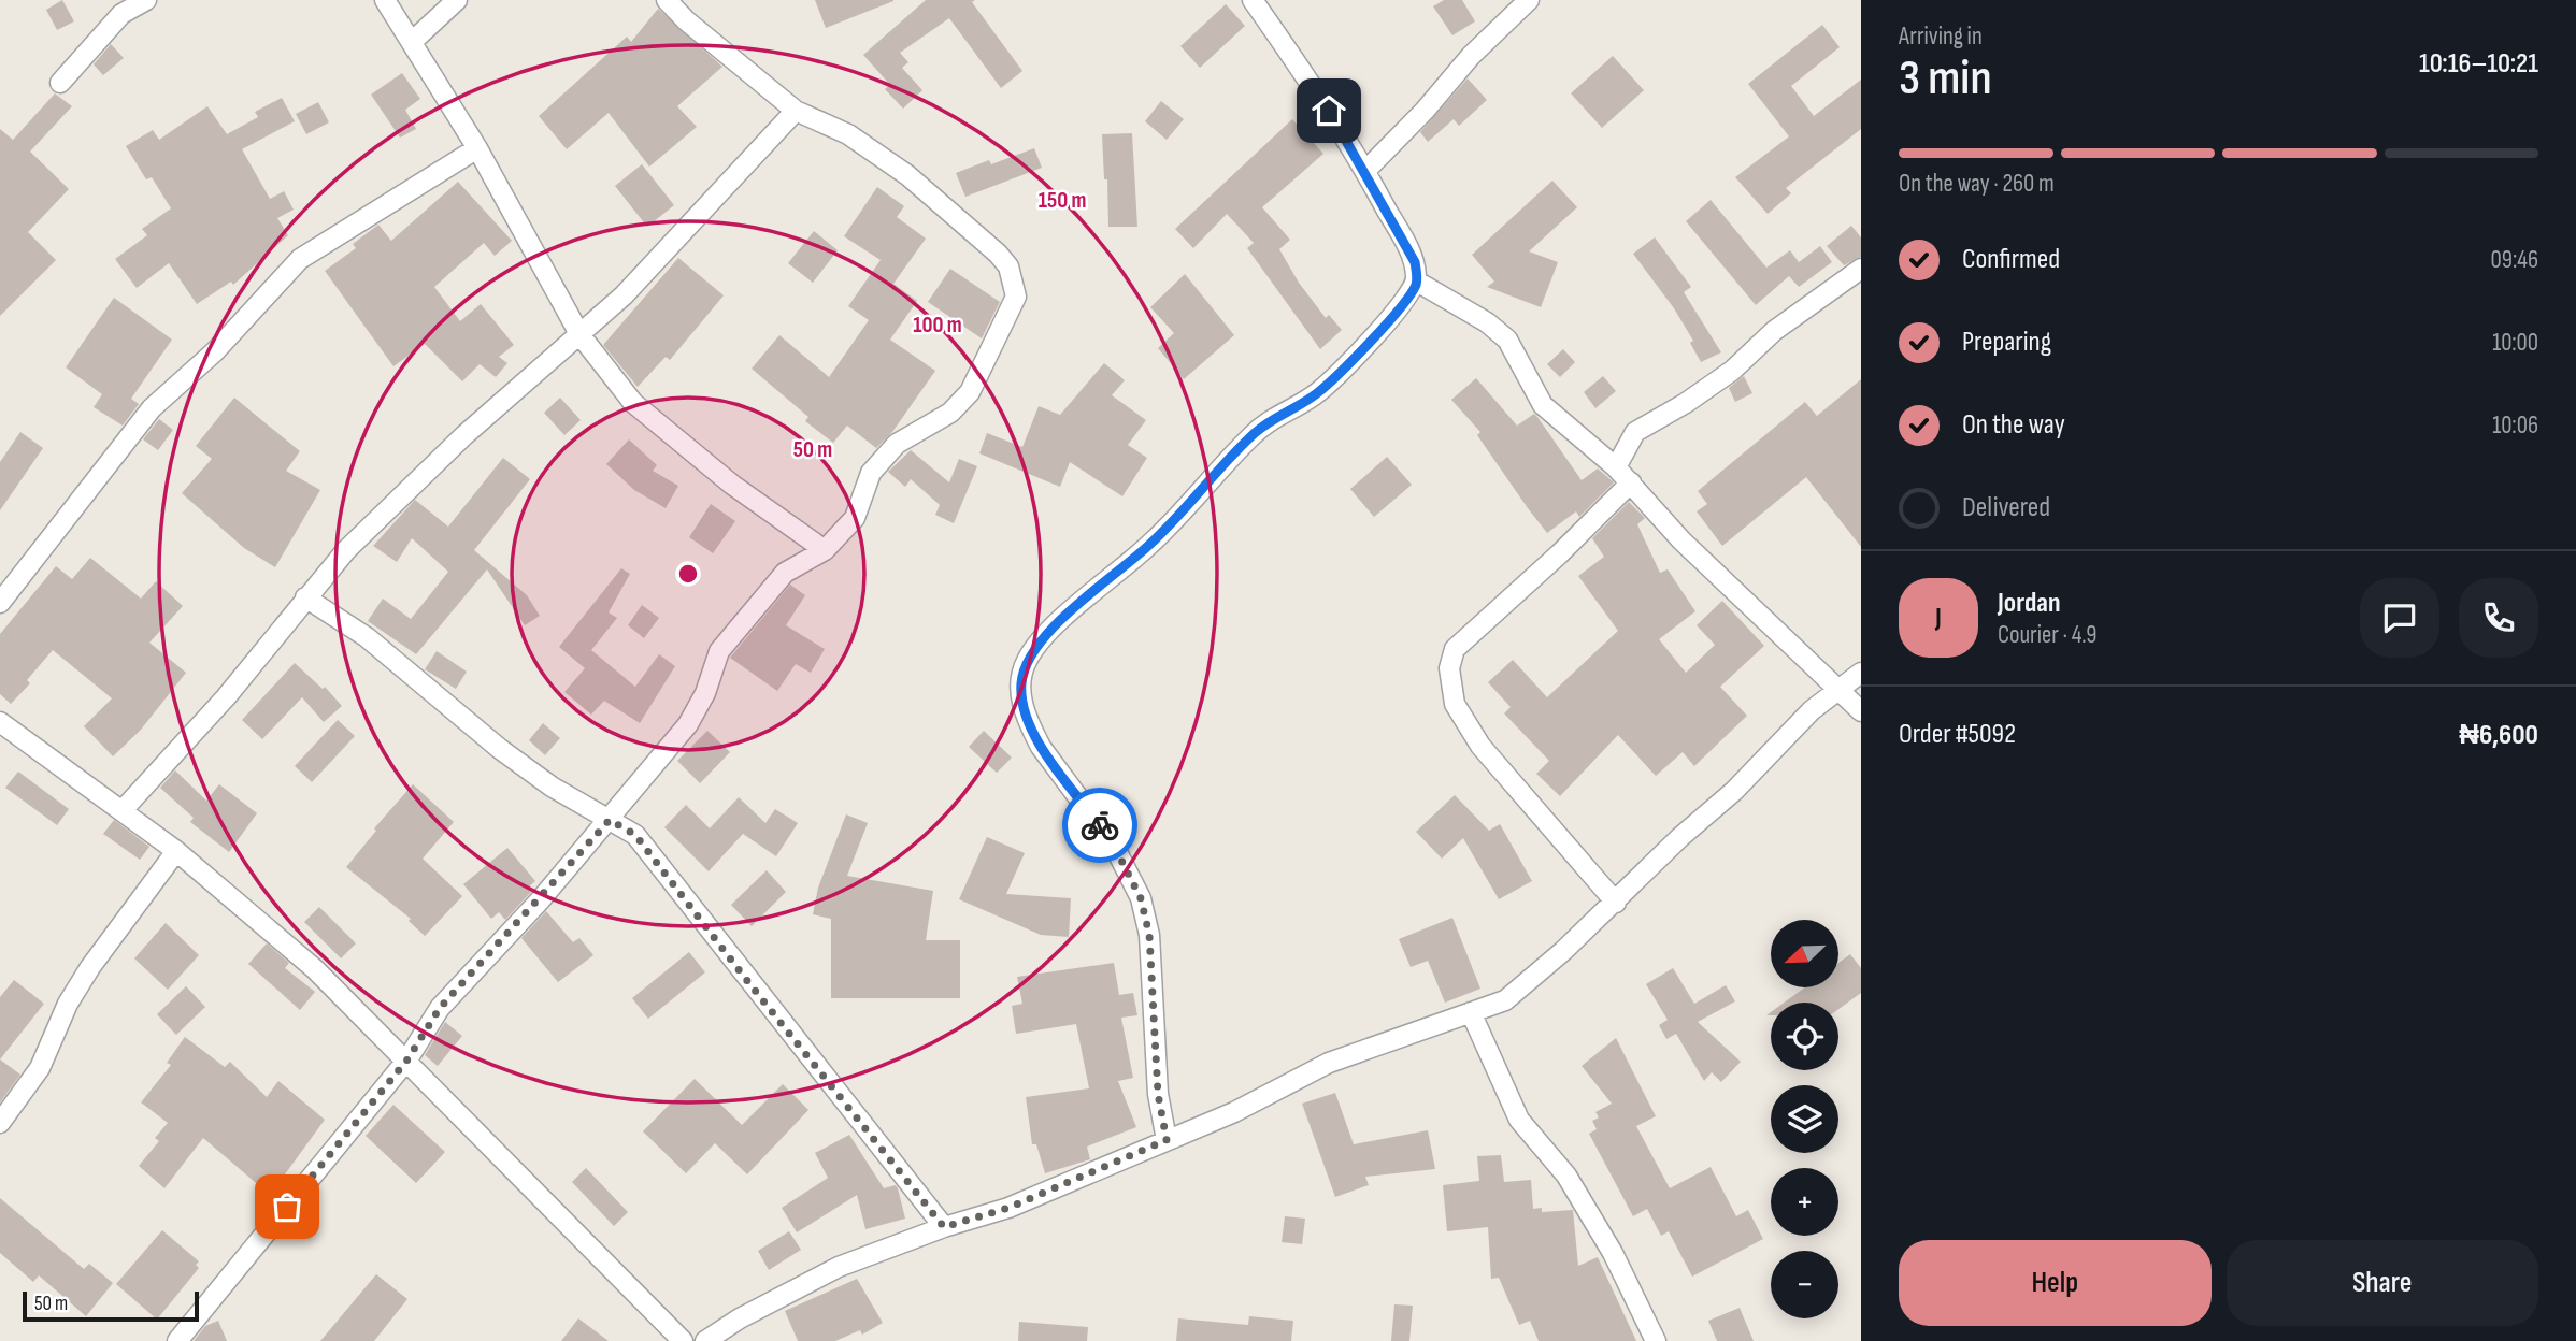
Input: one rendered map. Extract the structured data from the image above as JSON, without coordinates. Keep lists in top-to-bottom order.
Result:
{
  "scale_bar": "50 m",
  "north": "bottom left",
  "page": {
    "heading": ["3 min", "Arriving in", "10:16–10:21"],
    "panel": [
      "Jordan",
      "Courier · 4.9",
      "Order #5092",
      "₦6,600"
    ],
    "bar": "On the way · 260 m",
    "list": [
      ["Confirmed", "09:46"],
      ["Preparing", "10:00"],
      ["On the way", "10:06"],
      "Delivered"
    ],
    "round": "J",
    "map_buttons": ["+", "−"],
    "buttons": ["Help", "Share"],
    "scale": "50 m"
  },
  "rings": ["150 m", "100 m", "50 m"]
}
